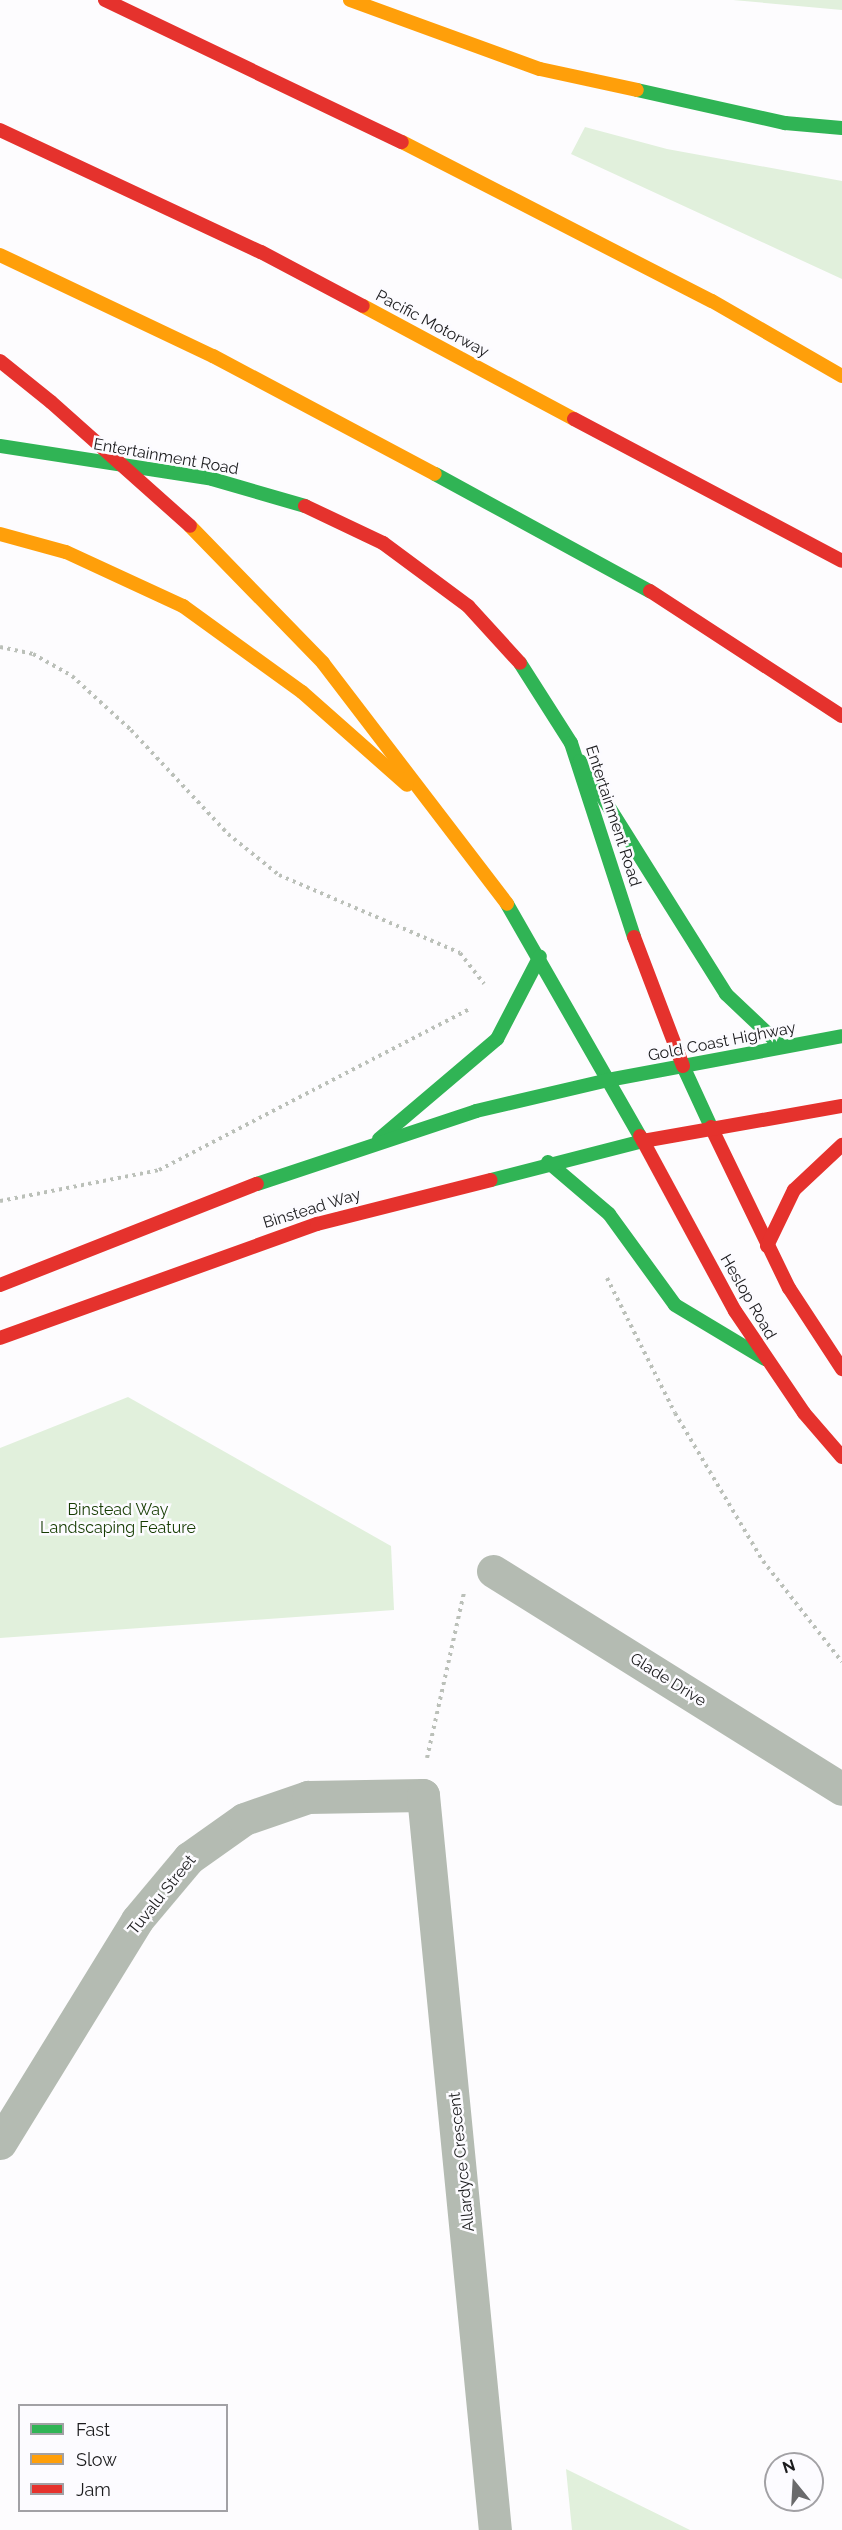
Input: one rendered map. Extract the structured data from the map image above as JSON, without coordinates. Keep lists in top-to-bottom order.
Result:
{
  "streets": {
    "main road": [
      "Pacific Motorway",
      "Entertainment Road",
      "Gold Coast Highway",
      "Binstead Way",
      "Heslop Road"
    ],
    "street": ["Glade Drive", "Tuvalu Street", "Allardyce Crescent"]
  },
  "crossings": [
    ["Entertainment Road", "Gold Coast Highway"],
    ["Binstead Way", "Heslop Road"],
    ["Tuvalu Street", "Allardyce Crescent"]
  ],
  "parks": ["Binstead Way Landscaping Feature"],
  "legend": ["Fast", "Slow", "Jam"],
  "north": "top"
}
